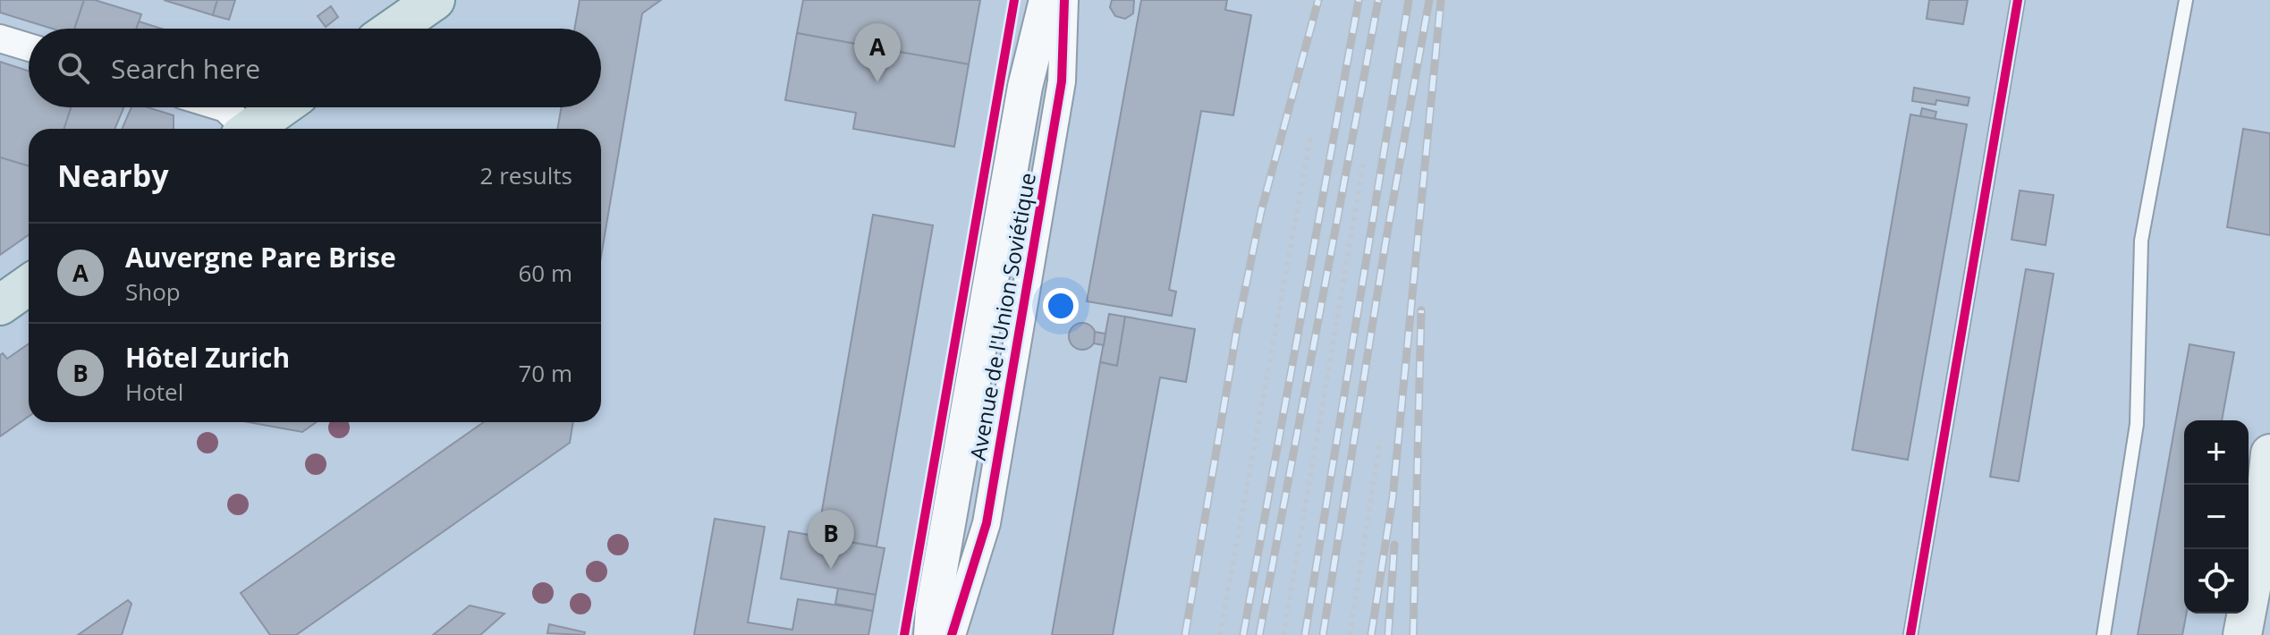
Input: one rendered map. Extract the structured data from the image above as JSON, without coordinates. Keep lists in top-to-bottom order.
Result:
{
  "streets": {
    "street": ["Avenue de l'Union Soviétique"]
  },
  "page": {
    "pins": ["A", "B"],
    "search": "Search here",
    "heading": ["Nearby", "2 results"],
    "list": [
      {
        "mark": "A",
        "name": "Auvergne Pare Brise",
        "note": "Shop",
        "value": "60 m"
      },
      {
        "mark": "B",
        "name": "Hôtel Zurich",
        "note": "Hotel",
        "value": "70 m"
      }
    ],
    "map_buttons": ["+", "−"]
  }
}
